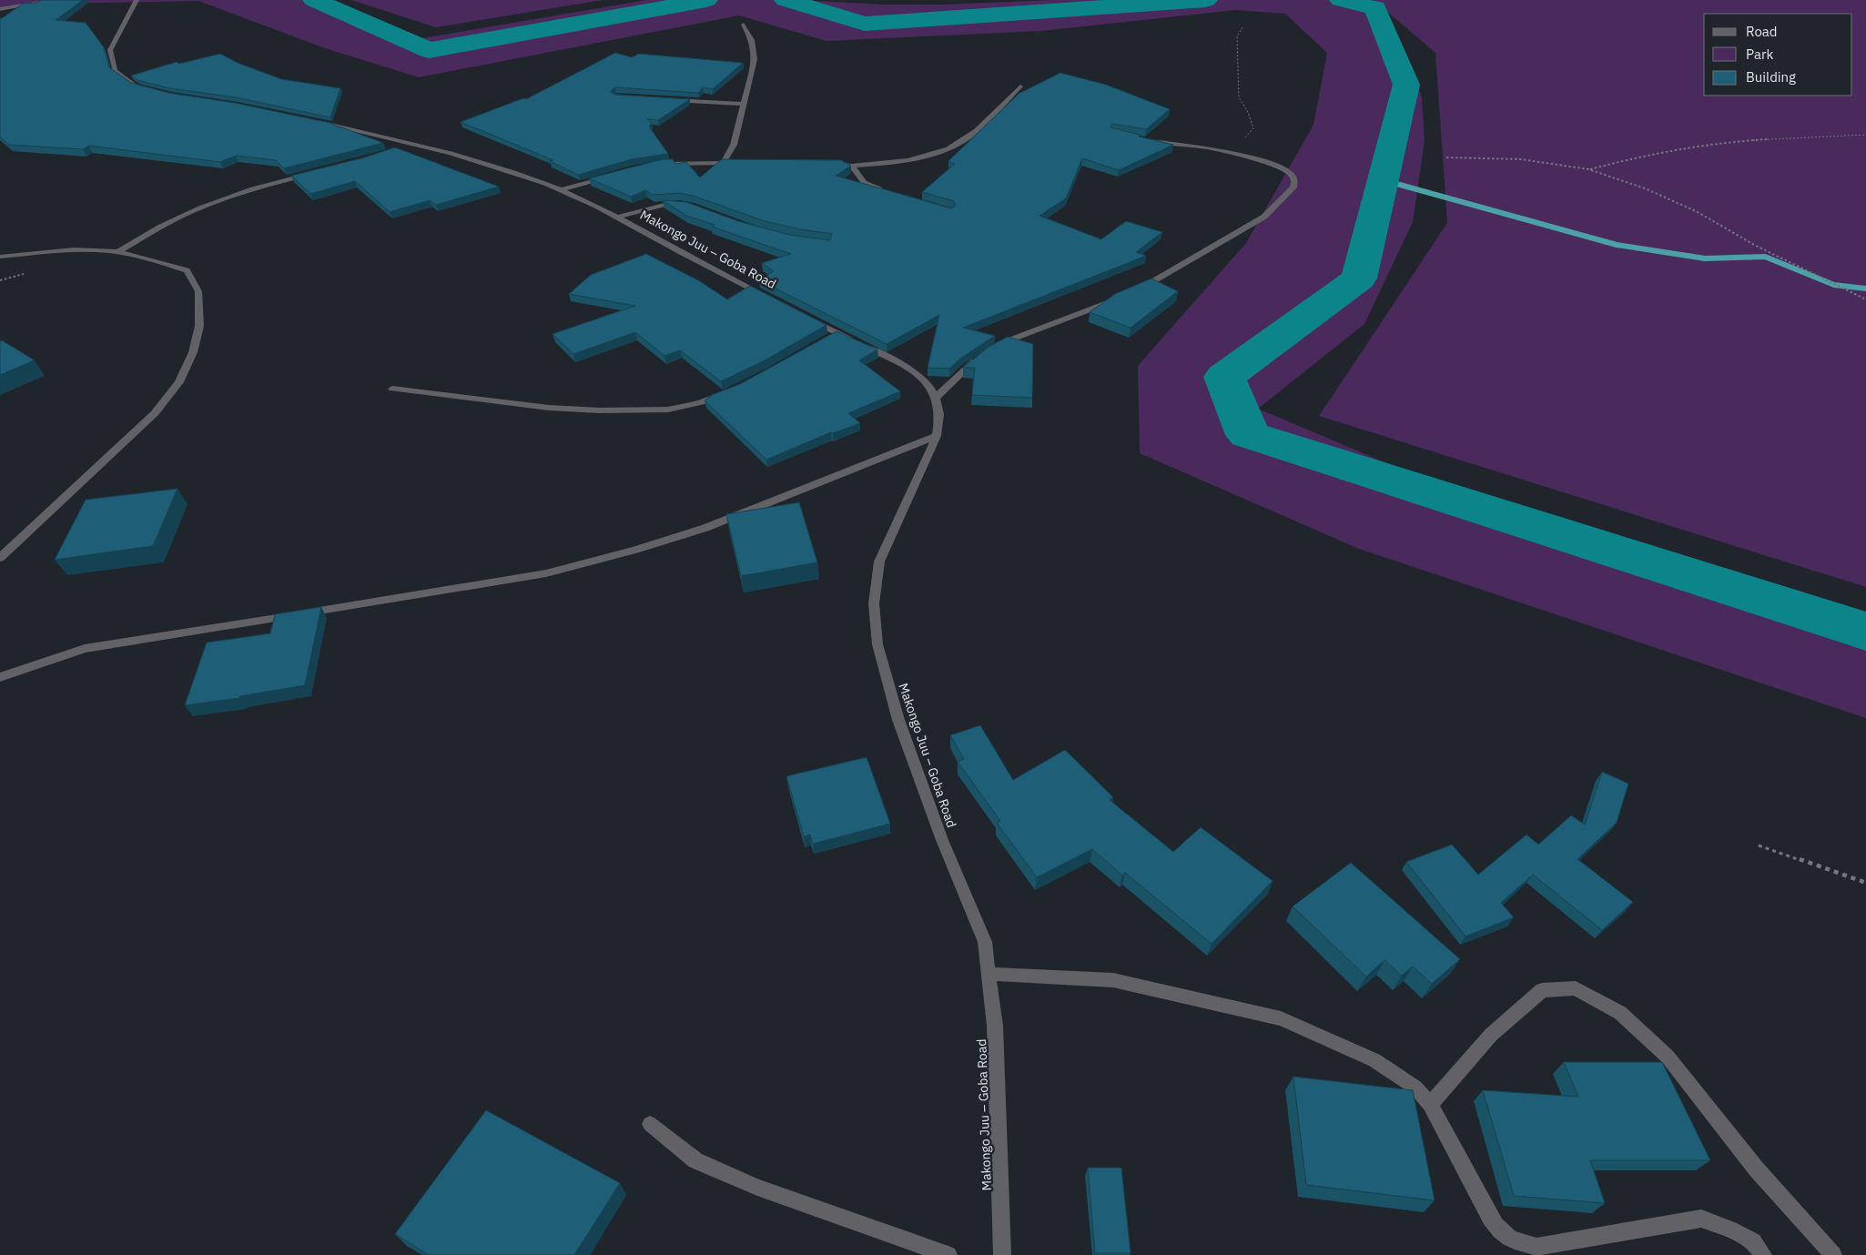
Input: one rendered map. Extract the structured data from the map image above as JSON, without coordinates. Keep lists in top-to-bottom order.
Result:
{
  "streets": {
    "street": ["Makongo Juu – Goba Road"]
  },
  "legend": ["Road", "Park", "Building"]
}
